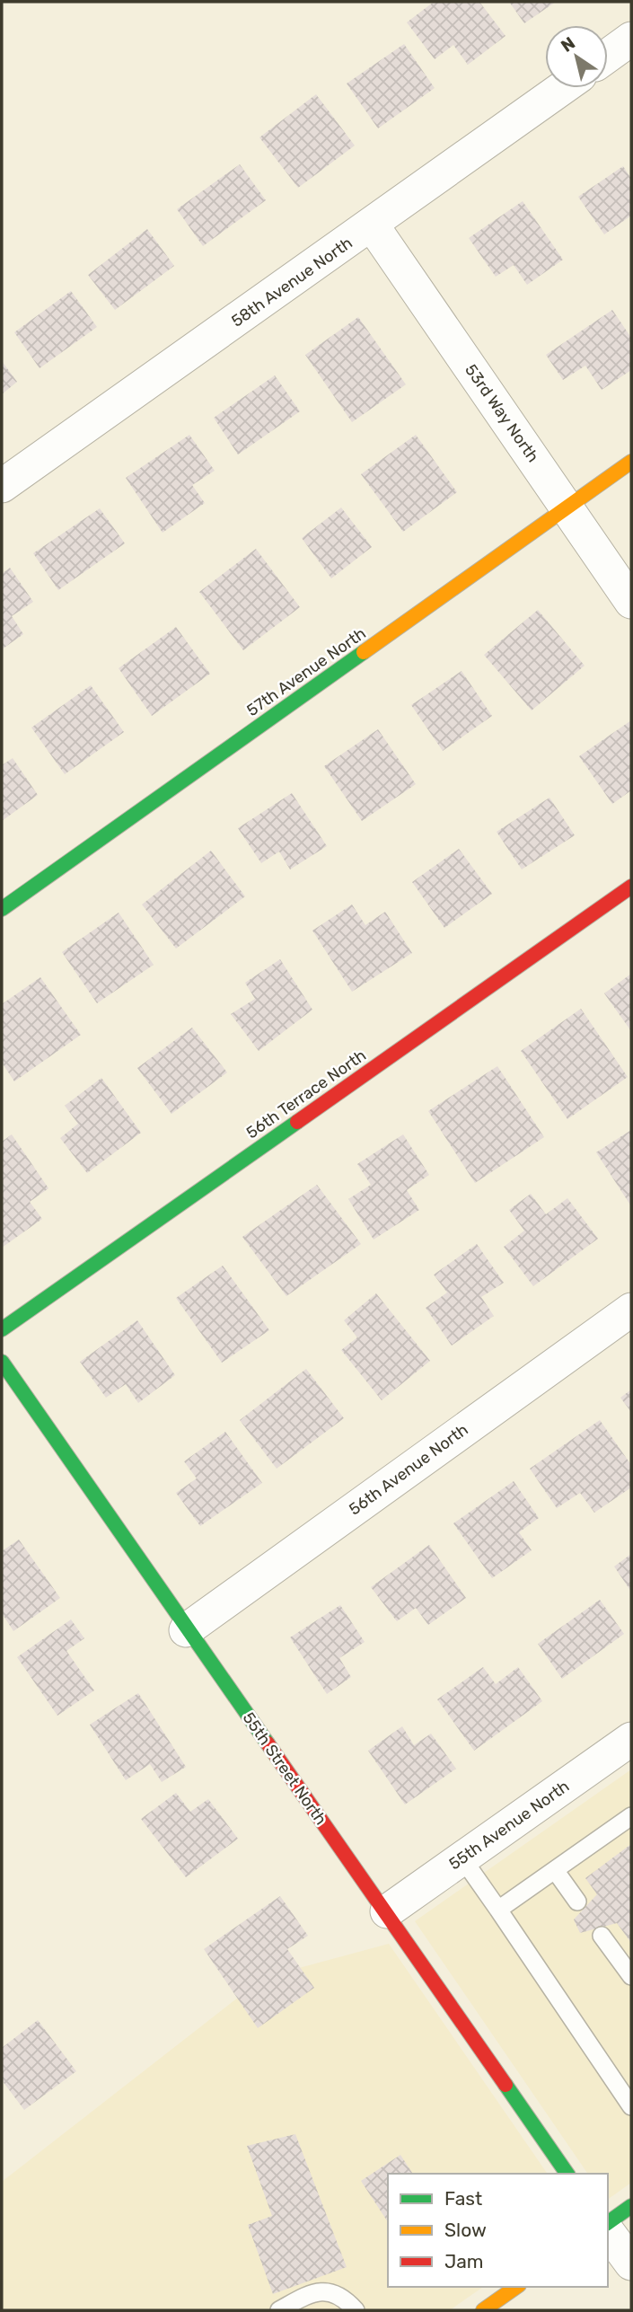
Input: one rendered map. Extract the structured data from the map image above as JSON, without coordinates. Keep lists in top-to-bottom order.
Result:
{
  "streets": {
    "street": [
      "58th Avenue North",
      "53rd Way North",
      "57th Avenue North",
      "56th Terrace North",
      "56th Avenue North",
      "55th Street North",
      "55th Avenue North"
    ]
  },
  "crossings": [
    ["58th Avenue North", "53rd Way North"],
    ["53rd Way North", "57th Avenue North"],
    ["56th Avenue North", "55th Street North"],
    ["55th Street North", "55th Avenue North"]
  ],
  "legend": ["Fast", "Slow", "Jam"],
  "north": "top left"
}
